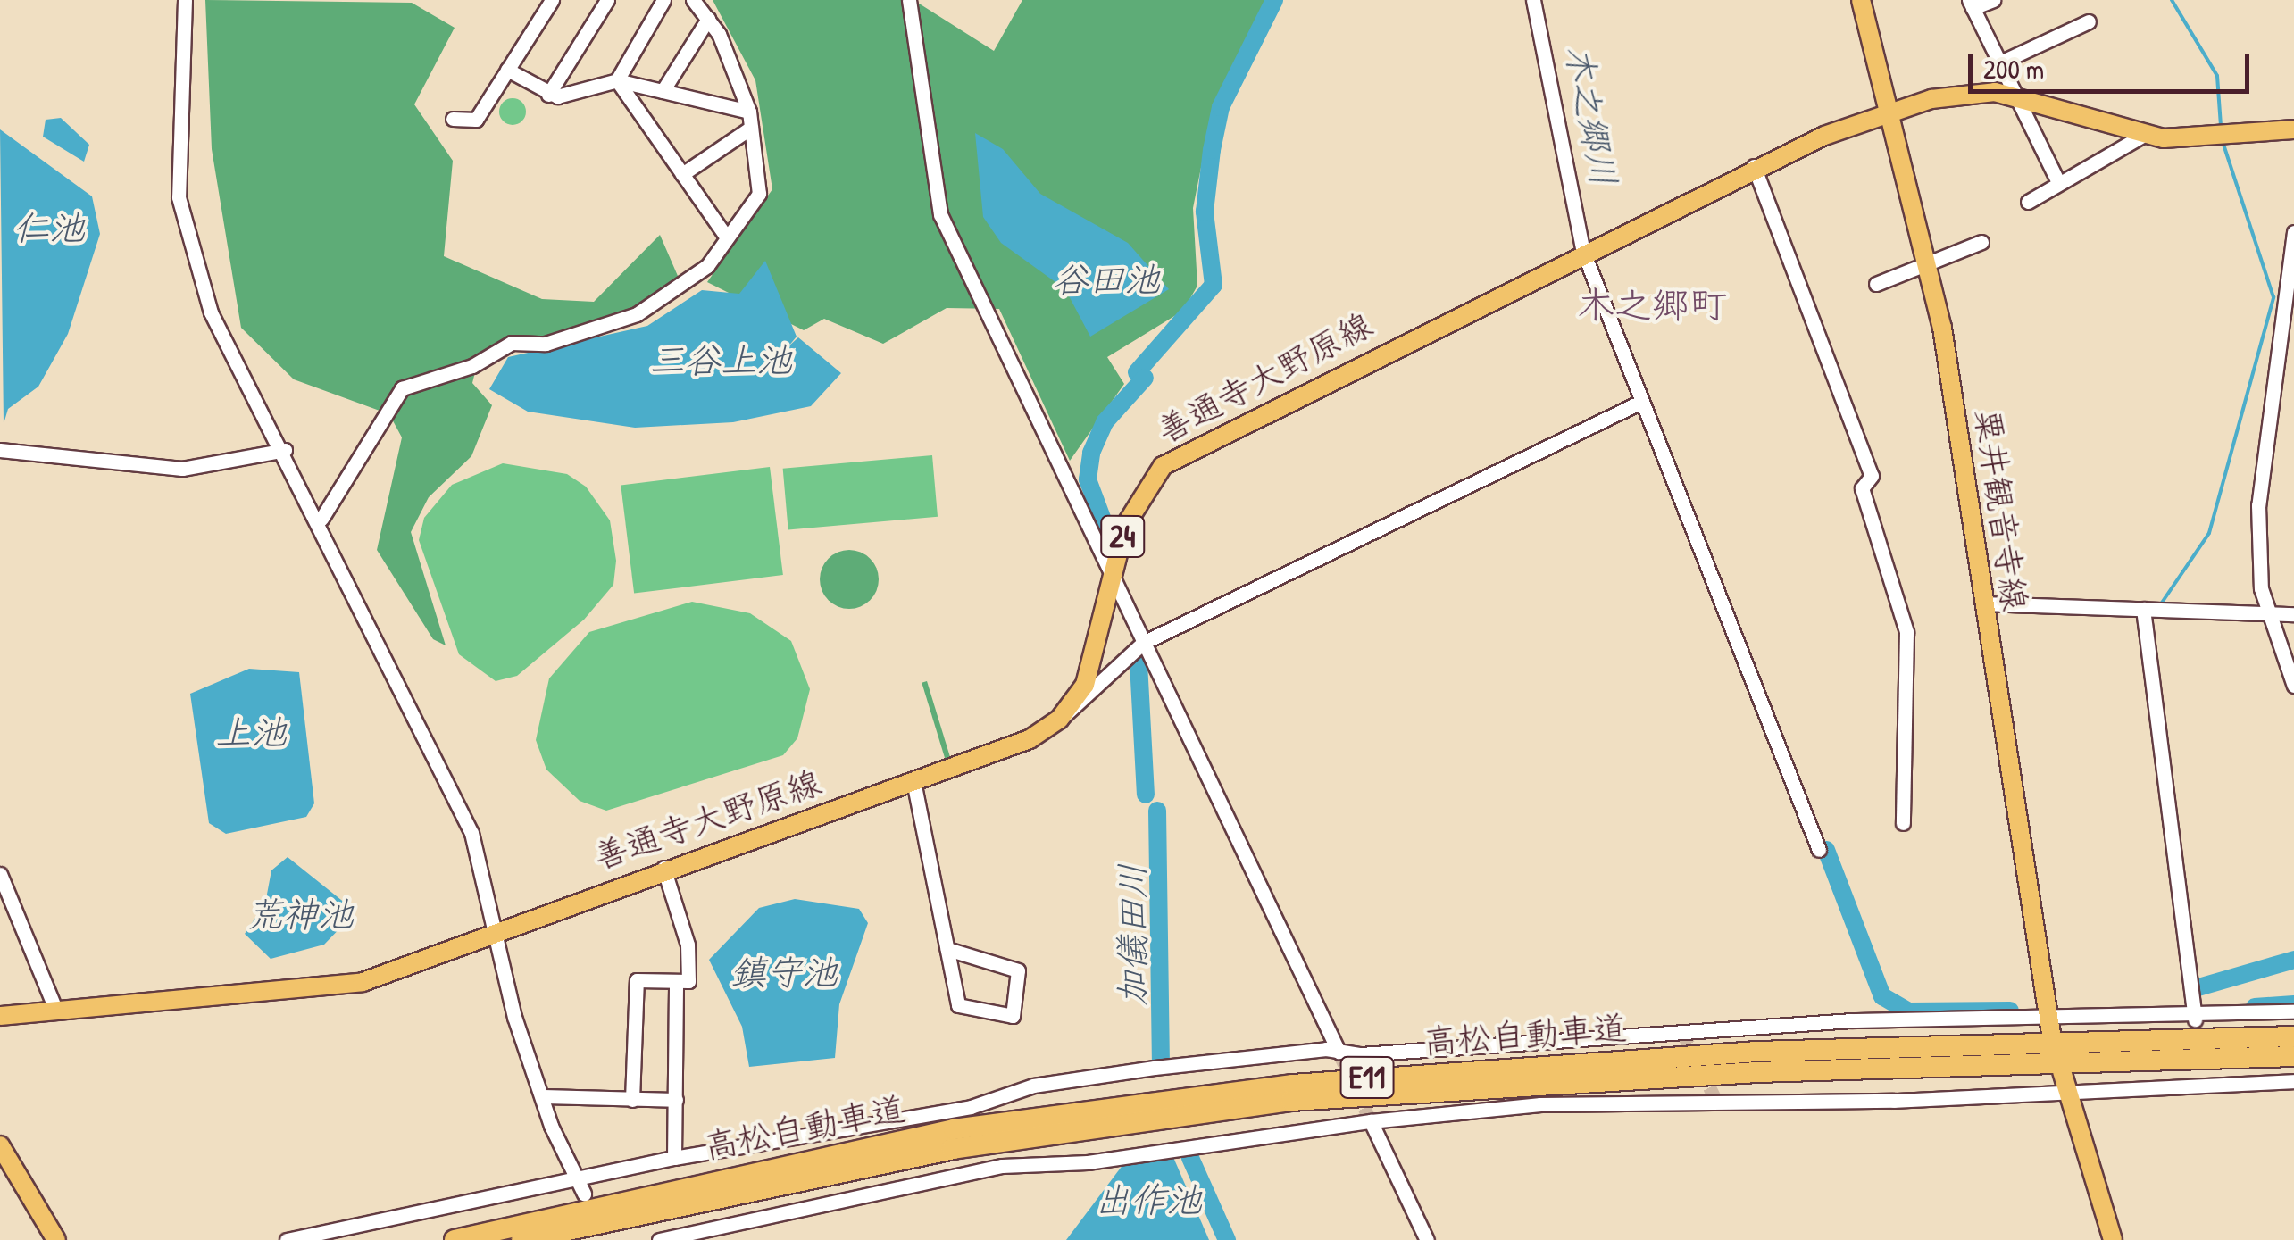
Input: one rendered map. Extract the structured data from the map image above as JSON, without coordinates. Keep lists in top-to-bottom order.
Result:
{
  "streets": {
    "highway": ["高松自動車道", "E11"],
    "main road": ["善通寺大野原線", "粟井観音寺線", "24"]
  },
  "crossings": [
    ["善通寺大野原線", "粟井観音寺線"]
  ],
  "districts": ["木之郷町"],
  "water": [
    "木之郷川",
    "仁池",
    "谷田池",
    "三谷上池",
    "上池",
    "荒神池",
    "加儀田川",
    "鎮守池",
    "出作池"
  ],
  "scale_bar": "200 m"
}
